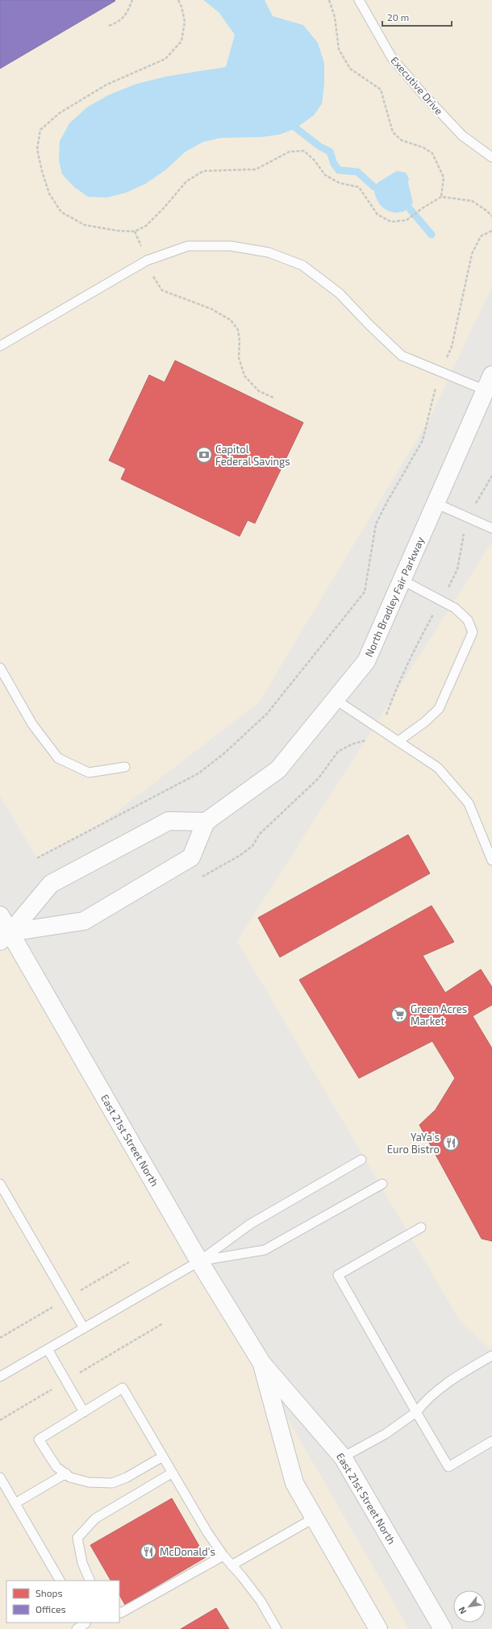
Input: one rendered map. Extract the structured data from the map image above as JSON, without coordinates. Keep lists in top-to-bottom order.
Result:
{
  "streets": {
    "main road": ["North Bradley Fair Parkway", "East 21st Street North"],
    "lane": ["Executive Drive"]
  },
  "places": {
    "bank": ["Capitol Federal Savings"],
    "supermarket": ["Green Acres Market"],
    "restaurant": ["YaYa's Euro Bistro", "McDonald's"]
  },
  "legend": ["Shops", "Offices"],
  "scale_bar": "20 m",
  "north": "bottom left"
}
